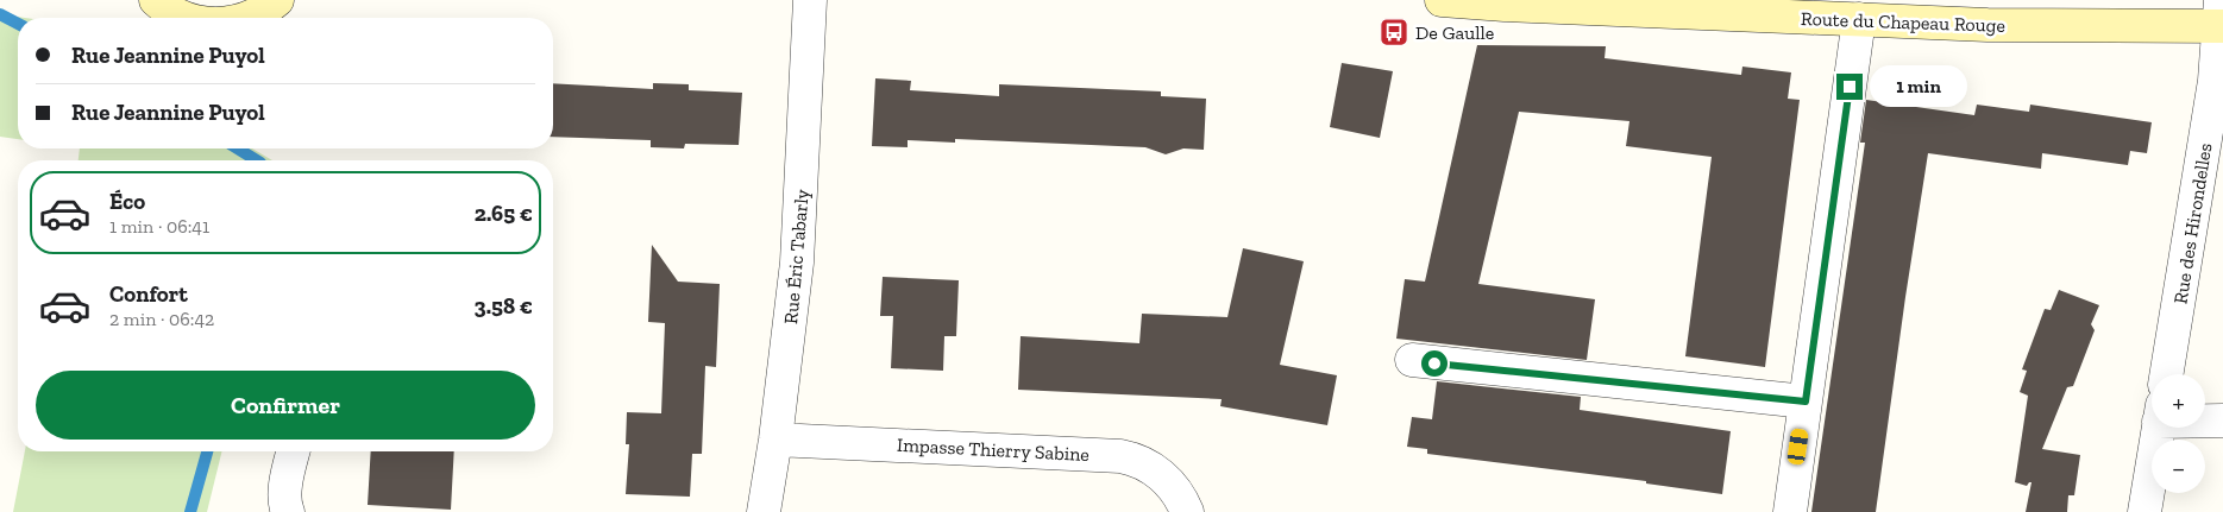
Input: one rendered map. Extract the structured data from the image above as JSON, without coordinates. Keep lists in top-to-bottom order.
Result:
{
  "streets": {
    "street": [
      "Route du Chapeau Rouge",
      "Rue des Hirondelles",
      "Rue Éric Tabarly",
      "Impasse Thierry Sabine"
    ]
  },
  "crossings": [
    ["Route du Chapeau Rouge", "Rue des Hirondelles"],
    ["Rue Éric Tabarly", "Impasse Thierry Sabine"]
  ],
  "places": {
    "bus stop": ["De Gaulle"]
  },
  "page": {
    "banner": ["Rue Jeannine Puyol", "Rue Jeannine Puyol"],
    "bubble": "1 min",
    "list": [
      {
        "name": "Éco",
        "note": "1 min · 06:41",
        "value": "2.65 €"
      },
      {
        "name": "Confort",
        "note": "2 min · 06:42",
        "value": "3.58 €"
      }
    ],
    "buttons": "Confirmer",
    "map_buttons": ["+", "−"]
  }
}
